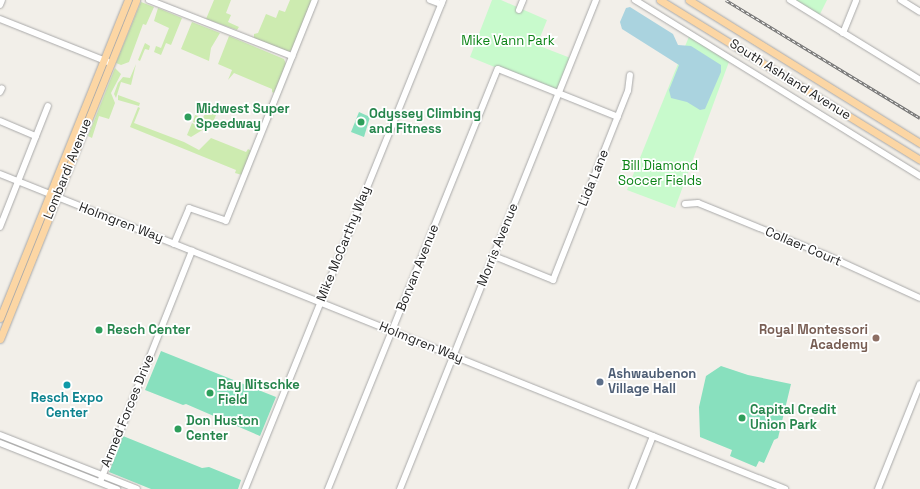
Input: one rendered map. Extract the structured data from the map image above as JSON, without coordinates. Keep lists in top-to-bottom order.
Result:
{
  "streets": {
    "main road": ["South Ashland Avenue", "Lombardi Avenue"],
    "street": [
      "Lida Lane",
      "Holmgren Way",
      "Mike McCarthy Way",
      "Morris Avenue",
      "Collaer Court",
      "Borvan Avenue",
      "Armed Forces Drive"
    ]
  },
  "crossings": [
    ["Lombardi Avenue", "Holmgren Way"],
    ["Lida Lane", "Morris Avenue"],
    ["Holmgren Way", "Mike McCarthy Way"],
    ["Holmgren Way", "Morris Avenue"],
    ["Holmgren Way", "Borvan Avenue"],
    ["Holmgren Way", "Armed Forces Drive"],
    ["Morris Avenue", "Borvan Avenue"]
  ],
  "parks": ["Mike Vann Park", "Bill Diamond Soccer Fields"],
  "places": [
    "Midwest Super Speedway",
    "Odyssey Climbing and Fitness",
    "Resch Center",
    "Royal Montessori Academy",
    "Ashwaubenon Village Hall",
    "Resch Expo Center",
    "Ray Nitschke Field",
    "Capital Credit Union Park",
    "Don Huston Center"
  ]
}
